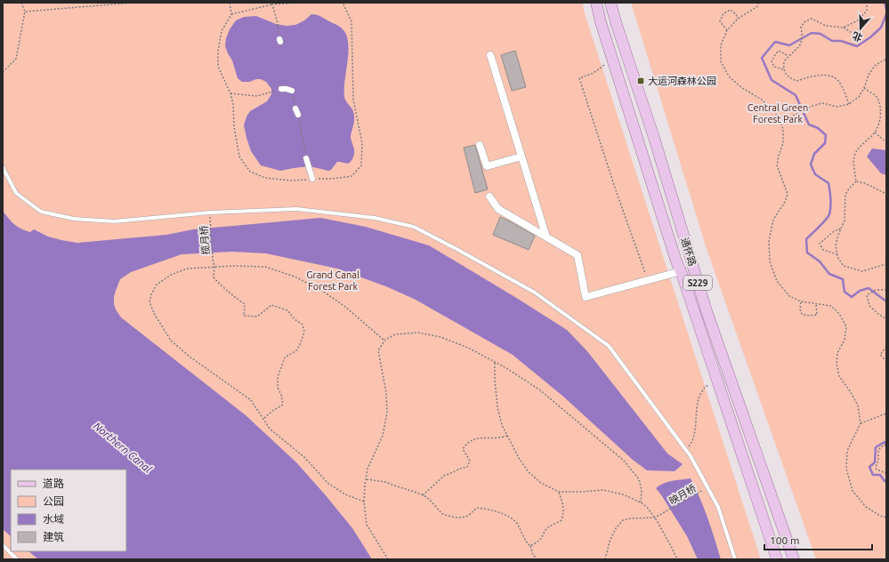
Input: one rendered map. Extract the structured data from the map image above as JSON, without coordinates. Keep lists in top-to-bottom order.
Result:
{
  "streets": {
    "main road": ["通怀路", "S229"],
    "path": ["揽月桥", "映月桥"]
  },
  "water": ["Northern Canal"],
  "parks": ["Central Green Forest Park", "Grand Canal Forest Park"],
  "places": {
    "transit": ["大运河森林公园"]
  },
  "legend": [
    "道路",
    "公园",
    "水域",
    "建筑"
  ],
  "scale_bar": "100 m",
  "north": "bottom"
}
